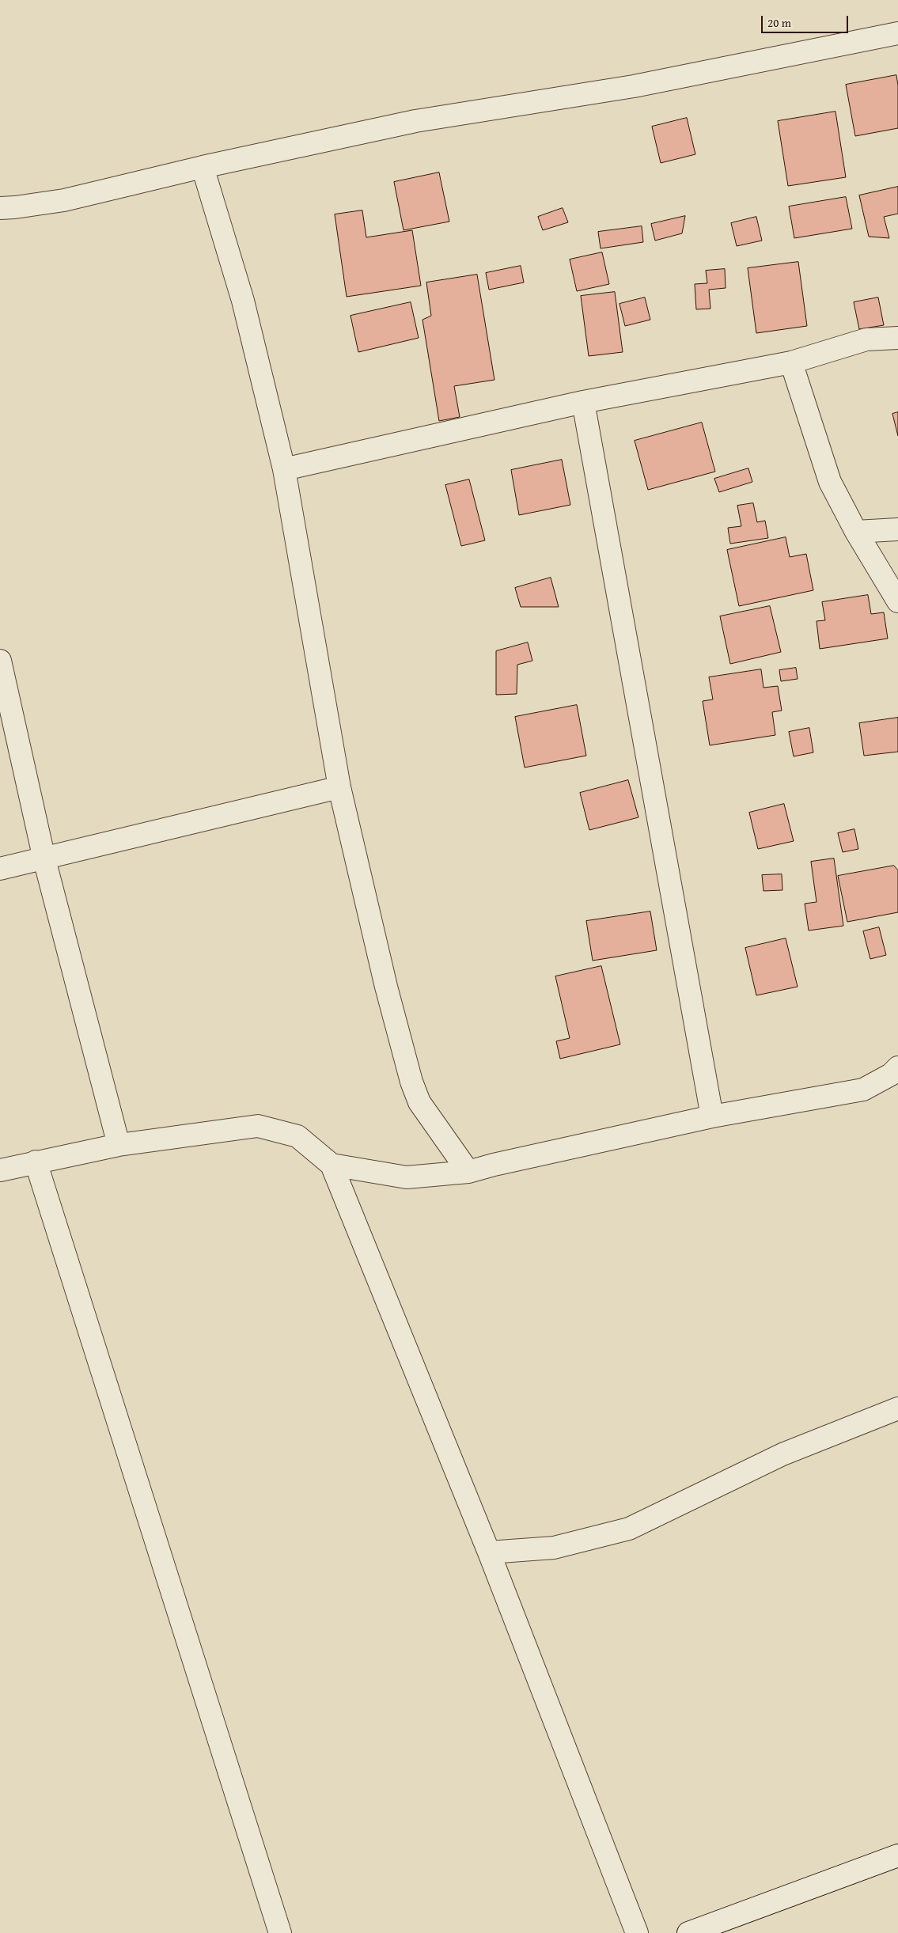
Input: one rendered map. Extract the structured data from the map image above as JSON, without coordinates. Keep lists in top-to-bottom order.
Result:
{
  "scale_bar": "20 m"
}
